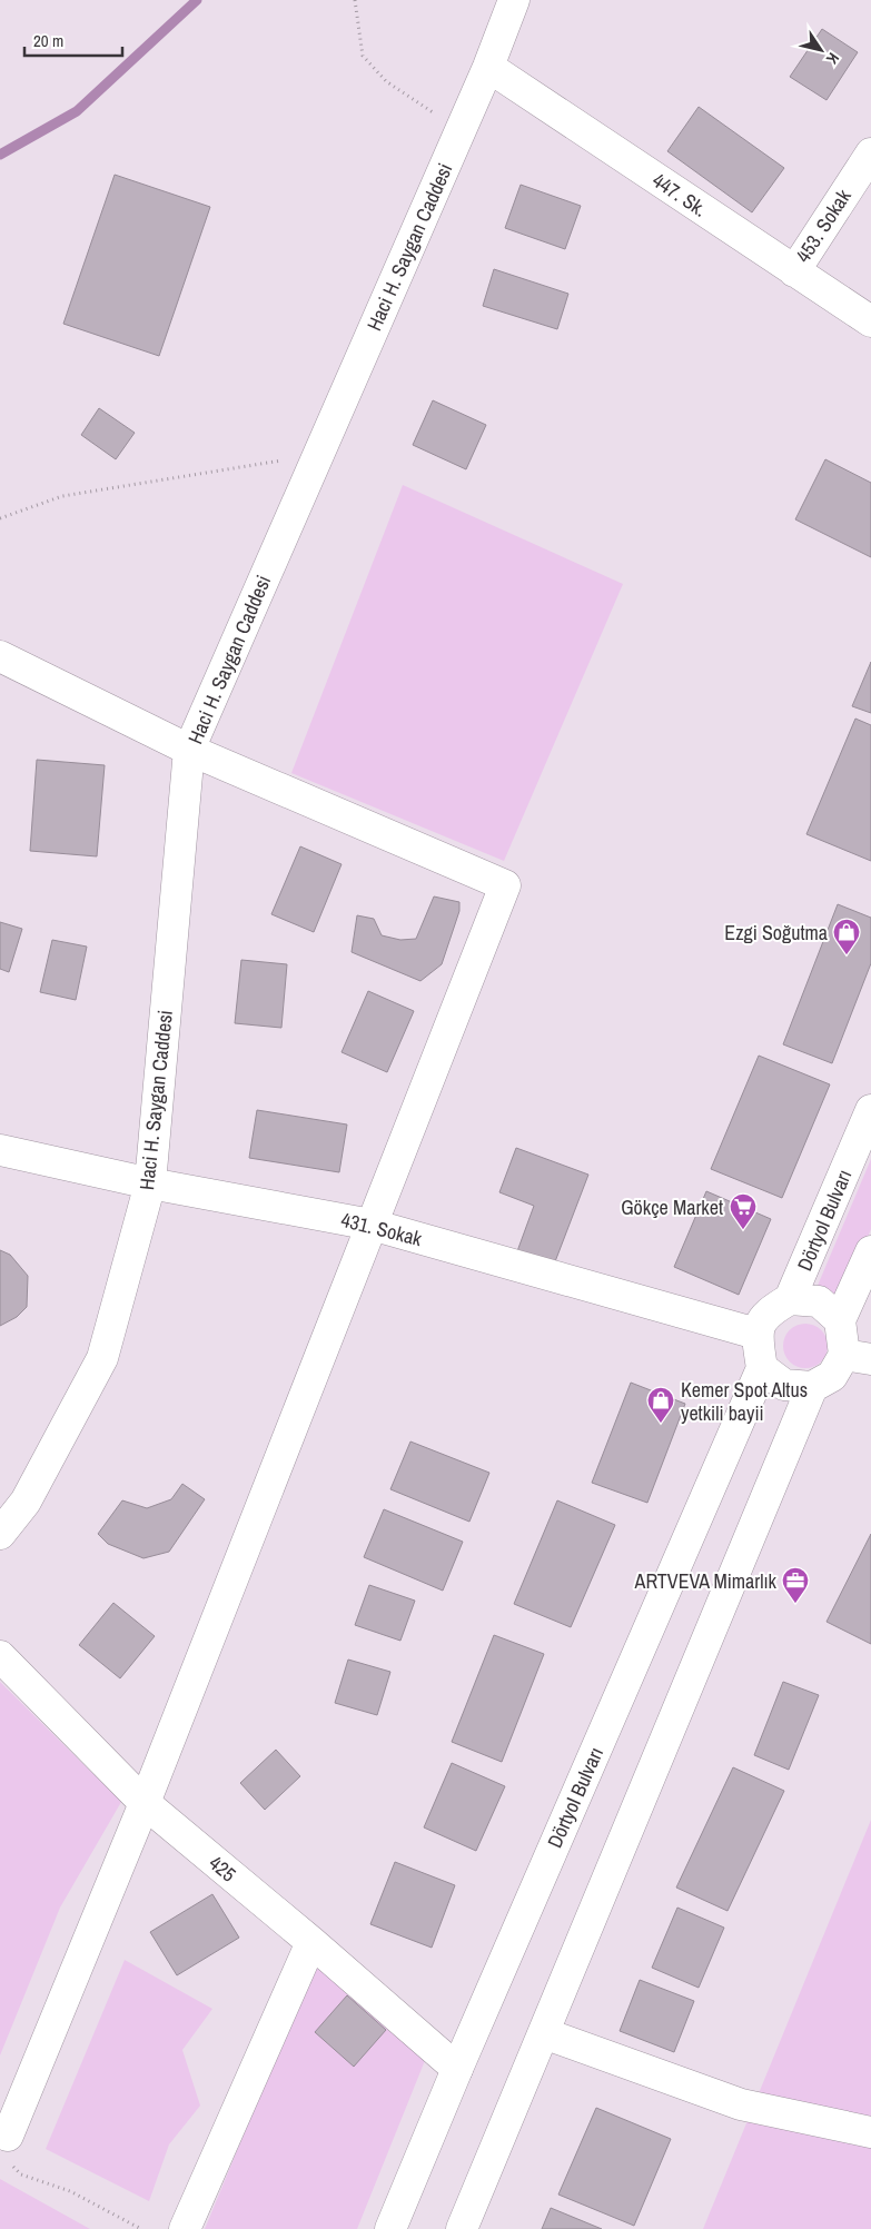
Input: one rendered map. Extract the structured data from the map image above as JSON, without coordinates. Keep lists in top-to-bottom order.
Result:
{
  "streets": {
    "street": [
      "447. Sk.",
      "453. Sokak",
      "Haci H. Saygan Caddesi",
      "Dörtyol Bulvarı",
      "431. Sokak",
      "425"
    ]
  },
  "crossings": [
    ["447. Sk.", "453. Sokak"],
    ["447. Sk.", "Haci H. Saygan Caddesi"],
    ["Haci H. Saygan Caddesi", "431. Sokak"],
    ["Dörtyol Bulvarı", "431. Sokak"],
    ["Dörtyol Bulvarı", "425"]
  ],
  "places": {
    "shop": ["Ezgi Soğutma", "Kemer Spot Altus yetkili bayii"],
    "supermarket": ["Gökçe Market"],
    "office": ["ARTVEVA Mimarlık"]
  },
  "scale_bar": "20 m",
  "north": "bottom right"
}
